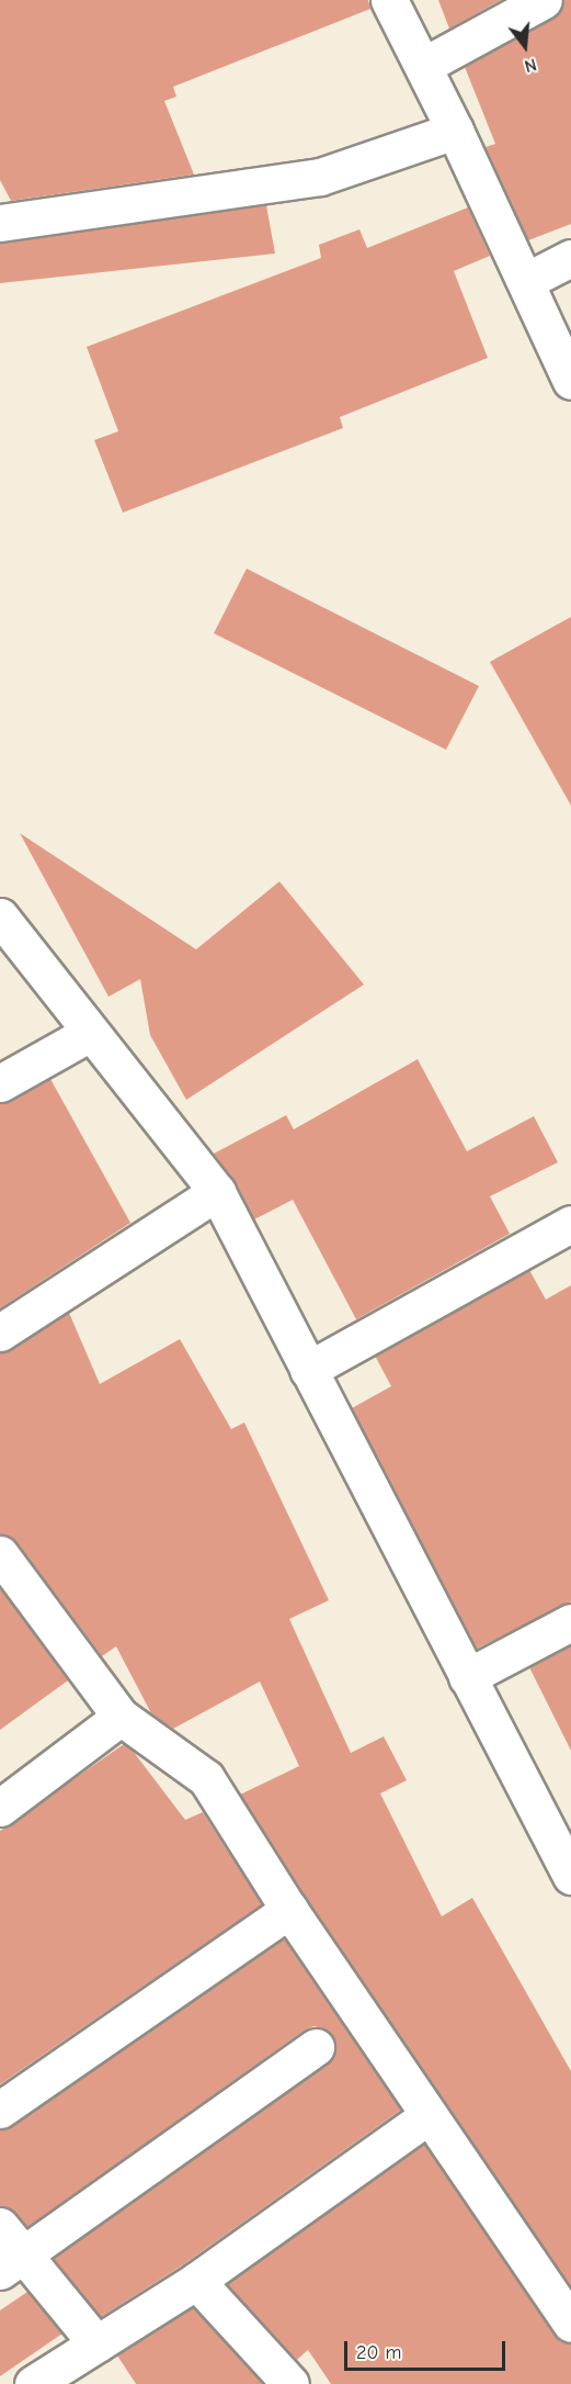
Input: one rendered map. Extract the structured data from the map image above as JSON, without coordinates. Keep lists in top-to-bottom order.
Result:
{
  "scale_bar": "20 m",
  "north": "bottom"
}
